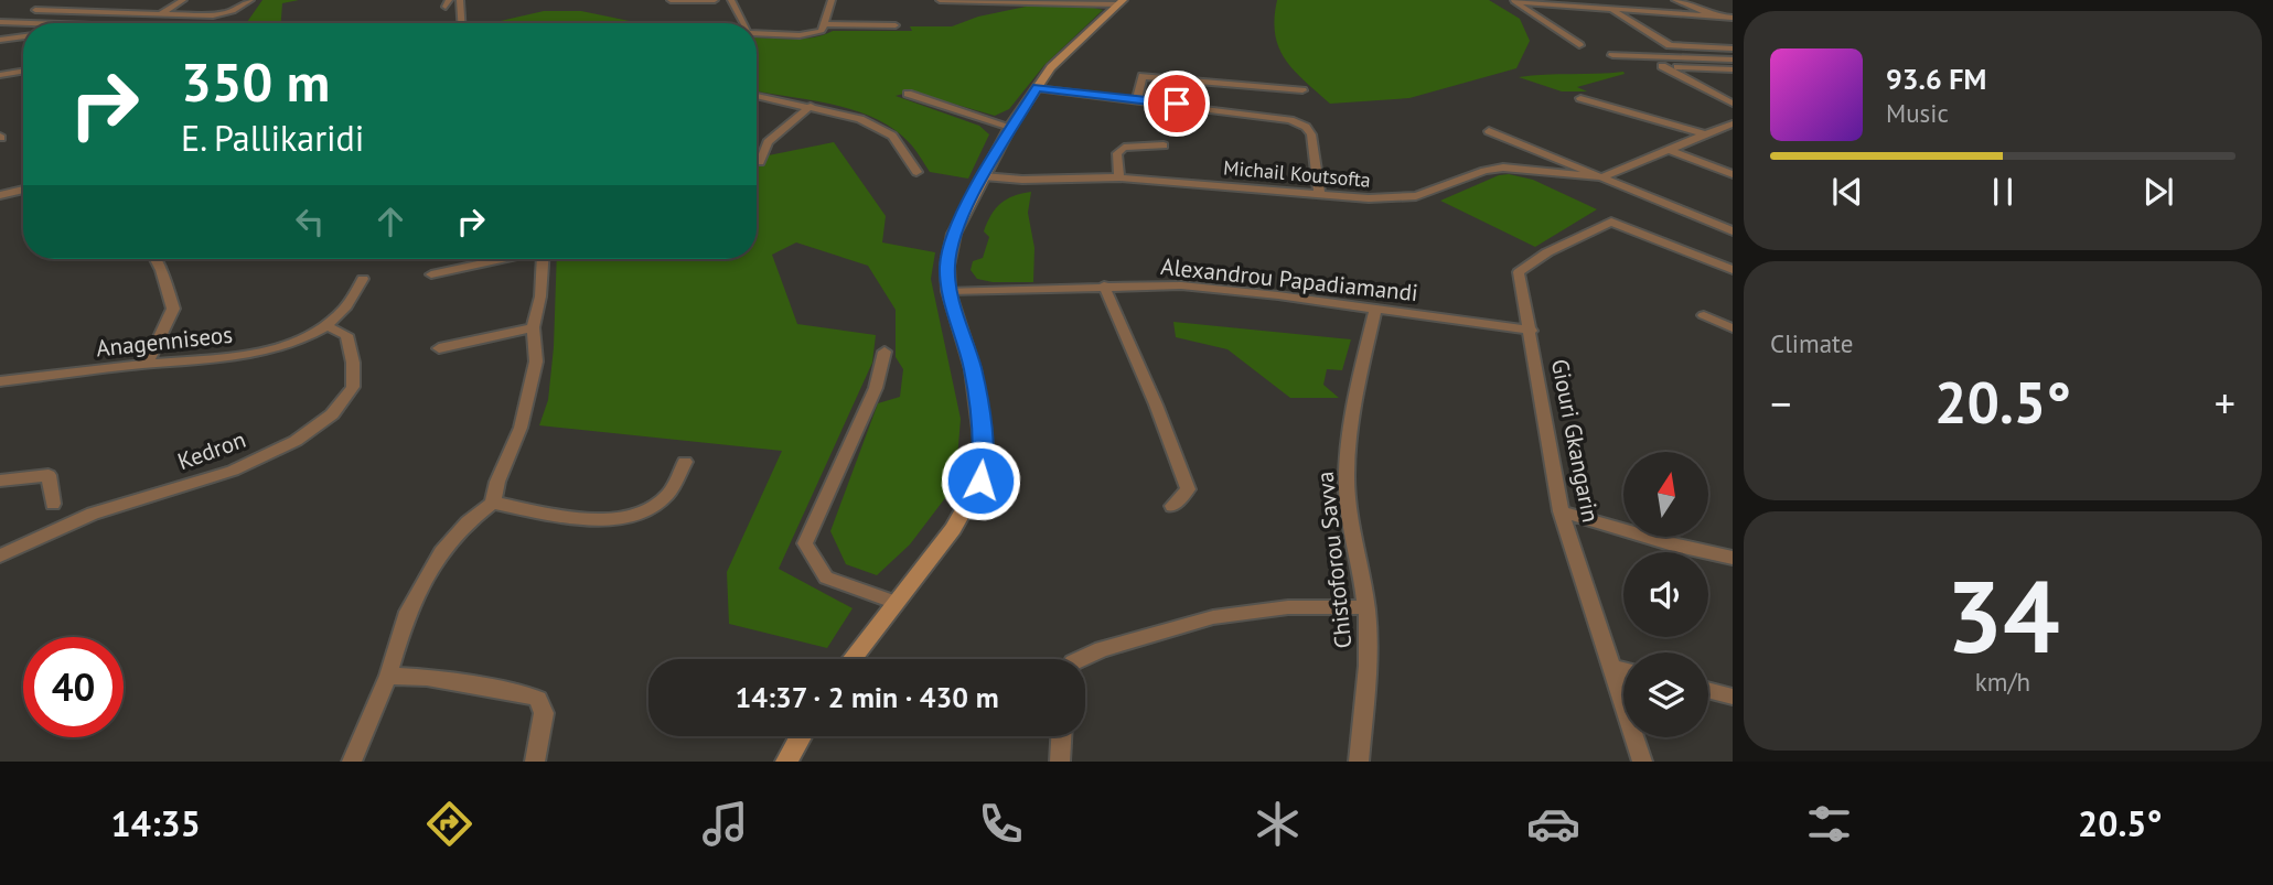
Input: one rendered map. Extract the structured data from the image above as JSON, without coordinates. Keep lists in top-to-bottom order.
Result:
{
  "streets": {
    "street": [
      "Michail Koutsofta",
      "Alexandrou Papadiamandi",
      "Anagenniseos",
      "Giouri Gkangarin",
      "Kedron",
      "Chistoforou Savva"
    ]
  },
  "crossings": [
    ["Alexandrou Papadiamandi", "Giouri Gkangarin"],
    ["Alexandrou Papadiamandi", "Chistoforou Savva"],
    ["Anagenniseos", "Kedron"]
  ],
  "north": "top",
  "page": {
    "turn": ["350 m", "E. Pallikaridi"],
    "song": ["93.6 FM", "Music"],
    "tile": [
      "Climate",
      ["34", "km/h"]
    ],
    "heat": ["−", "20.5°", "+"],
    "limit": "40",
    "trip": "14:37 · 2 min · 430 m",
    "tabs": ["14:35", "20.5°"]
  }
}
